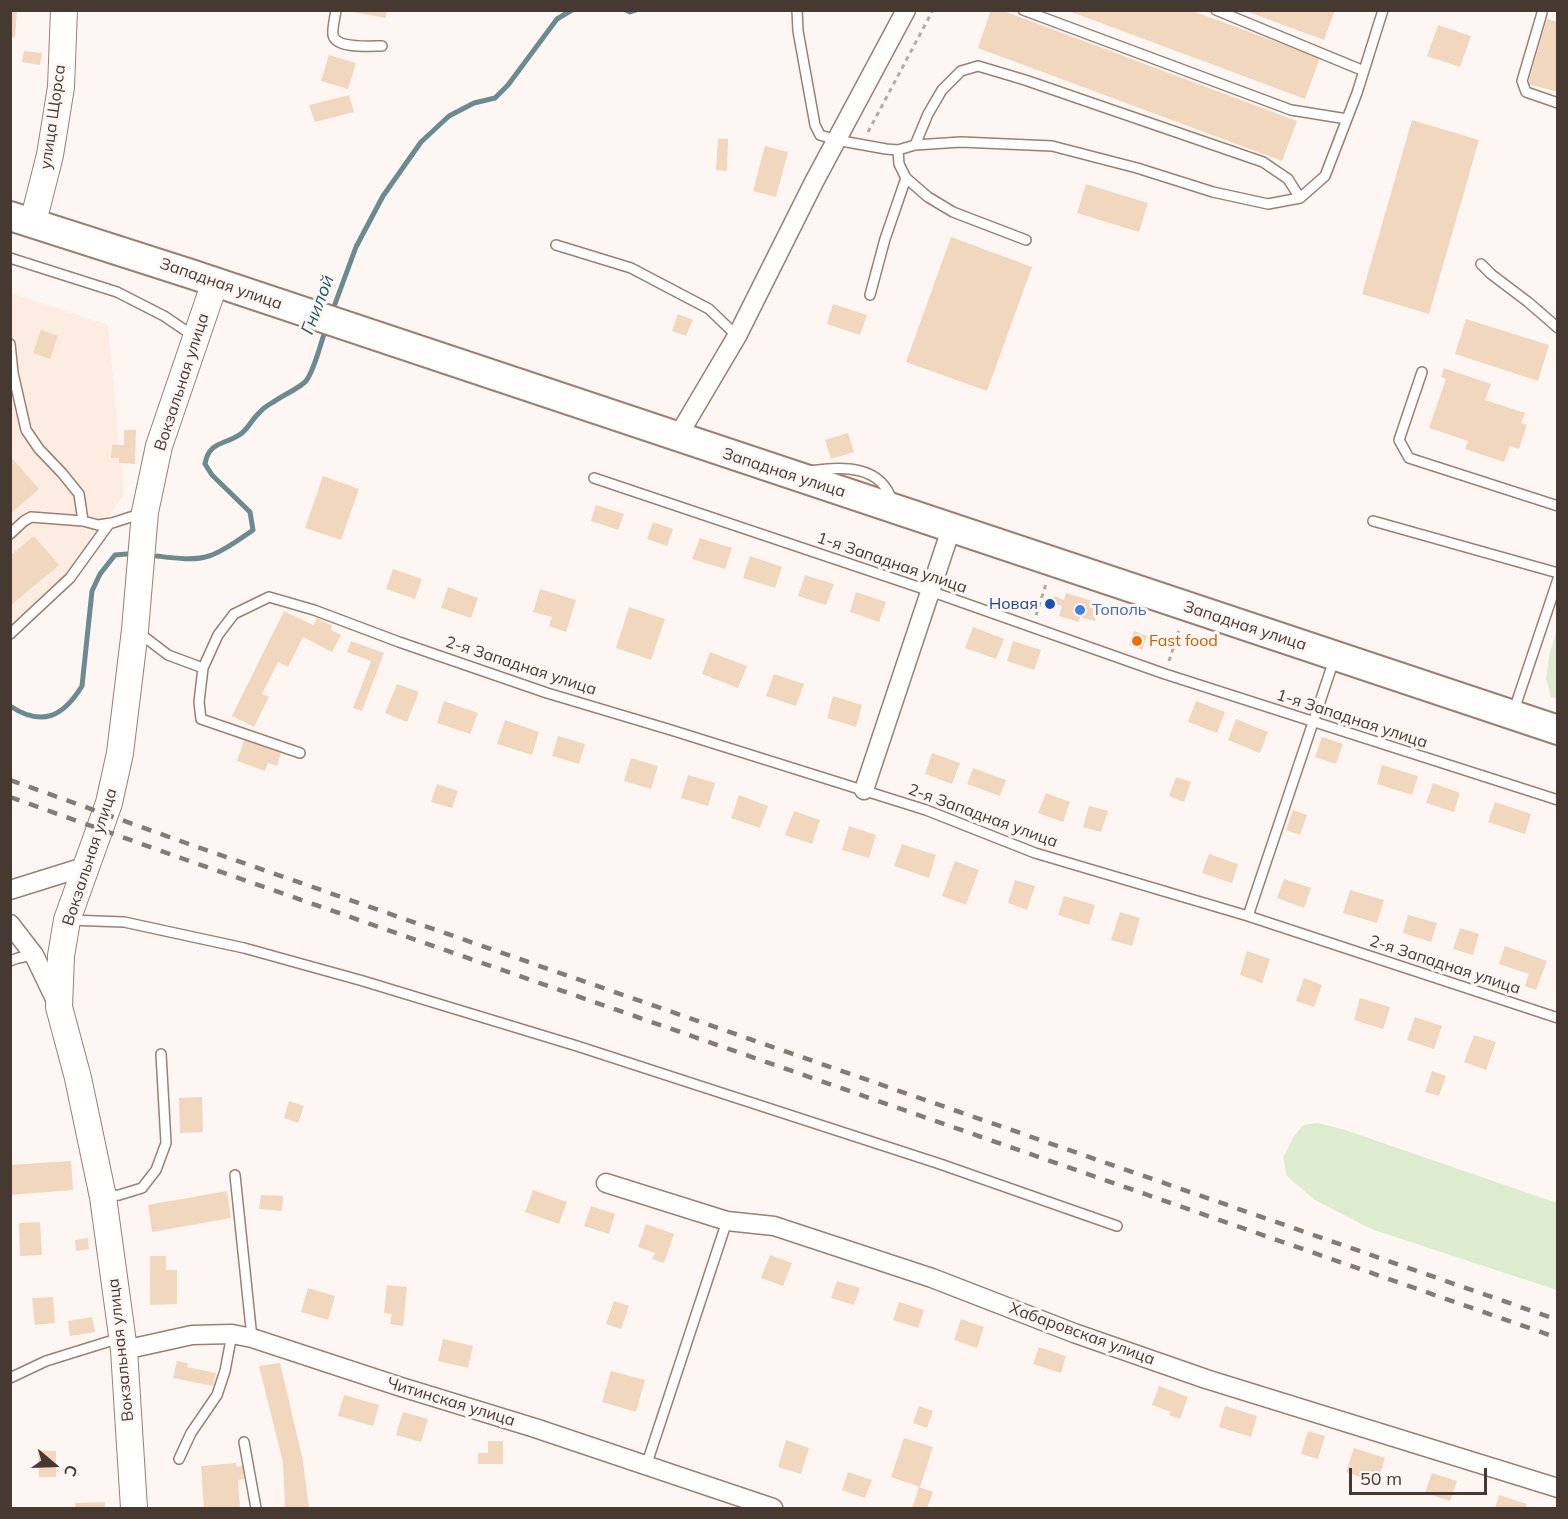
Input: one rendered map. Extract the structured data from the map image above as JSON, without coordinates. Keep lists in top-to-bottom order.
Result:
{
  "streets": {
    "main road": ["улица Щорса", "Западная улица", "Вокзальная улица"],
    "street": ["Хабаровская улица", "Читинская улица"],
    "lane": ["1-я Западная улица", "2-я Западная улица"]
  },
  "crossings": [
    ["улица Щорса", "Западная улица"],
    ["Западная улица", "Вокзальная улица"],
    ["Вокзальная улица", "Читинская улица"]
  ],
  "water": ["Гнилой"],
  "places": ["Новая", "Тополь", "Fast food"],
  "scale_bar": "50 m",
  "north": "right"
}
